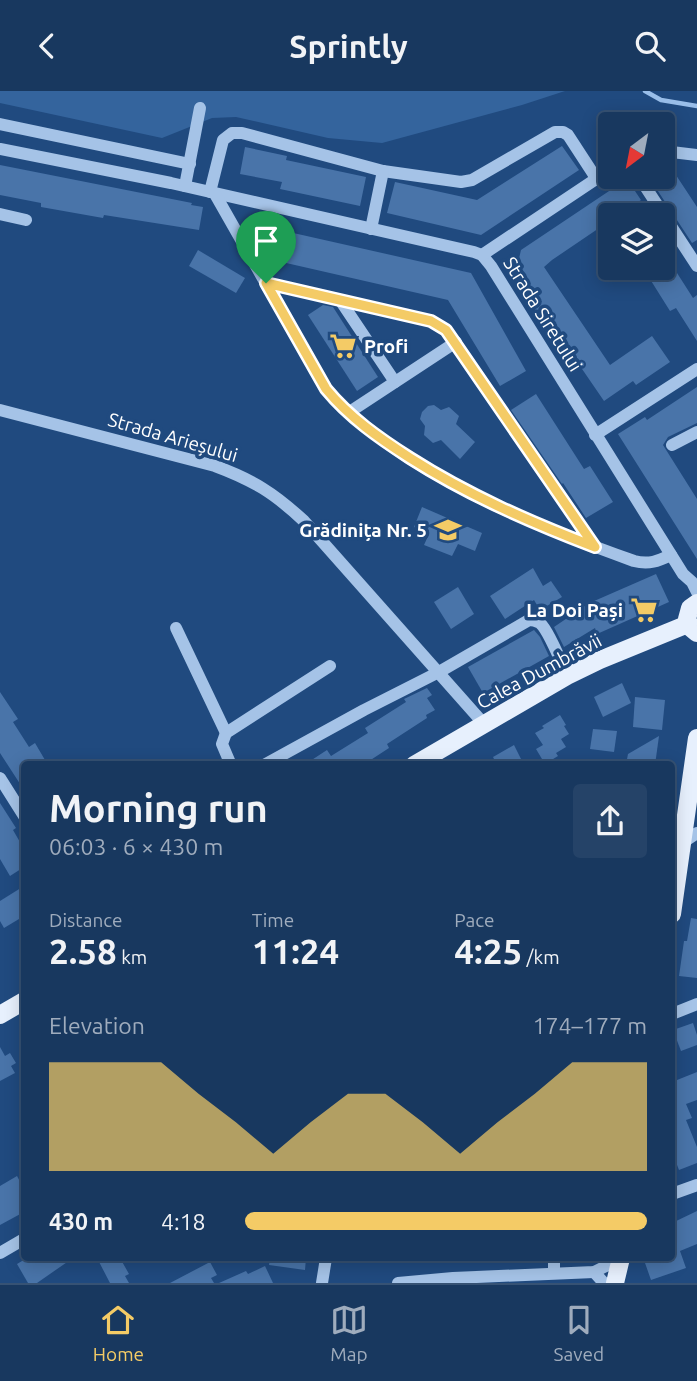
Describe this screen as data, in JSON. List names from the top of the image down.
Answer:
{
  "streets": {
    "main road": ["Calea Dumbrăvii"],
    "street": ["Strada Siretului", "Strada Arieșului"]
  },
  "crossings": [
    ["Strada Arieșului", "Calea Dumbrăvii"]
  ],
  "places": {
    "supermarket": ["Profi", "La Doi Pași"],
    "school or university": ["Grădinița Nr. 5"]
  },
  "north": "bottom left",
  "page": {
    "header": "Sprintly",
    "heading": ["Morning run", "06:03 · 6 × 430 m"],
    "stats": [
      ["Distance", "2.58 km"],
      ["Time", "11:24"],
      ["Pace", "4:25 /km"]
    ],
    "chart": ["Elevation", "174–177 m"],
    "list": [
      {
        "name": "430 m",
        "note": "4:18"
      }
    ],
    "tabs": ["Home", "Map", "Saved"]
  }
}
